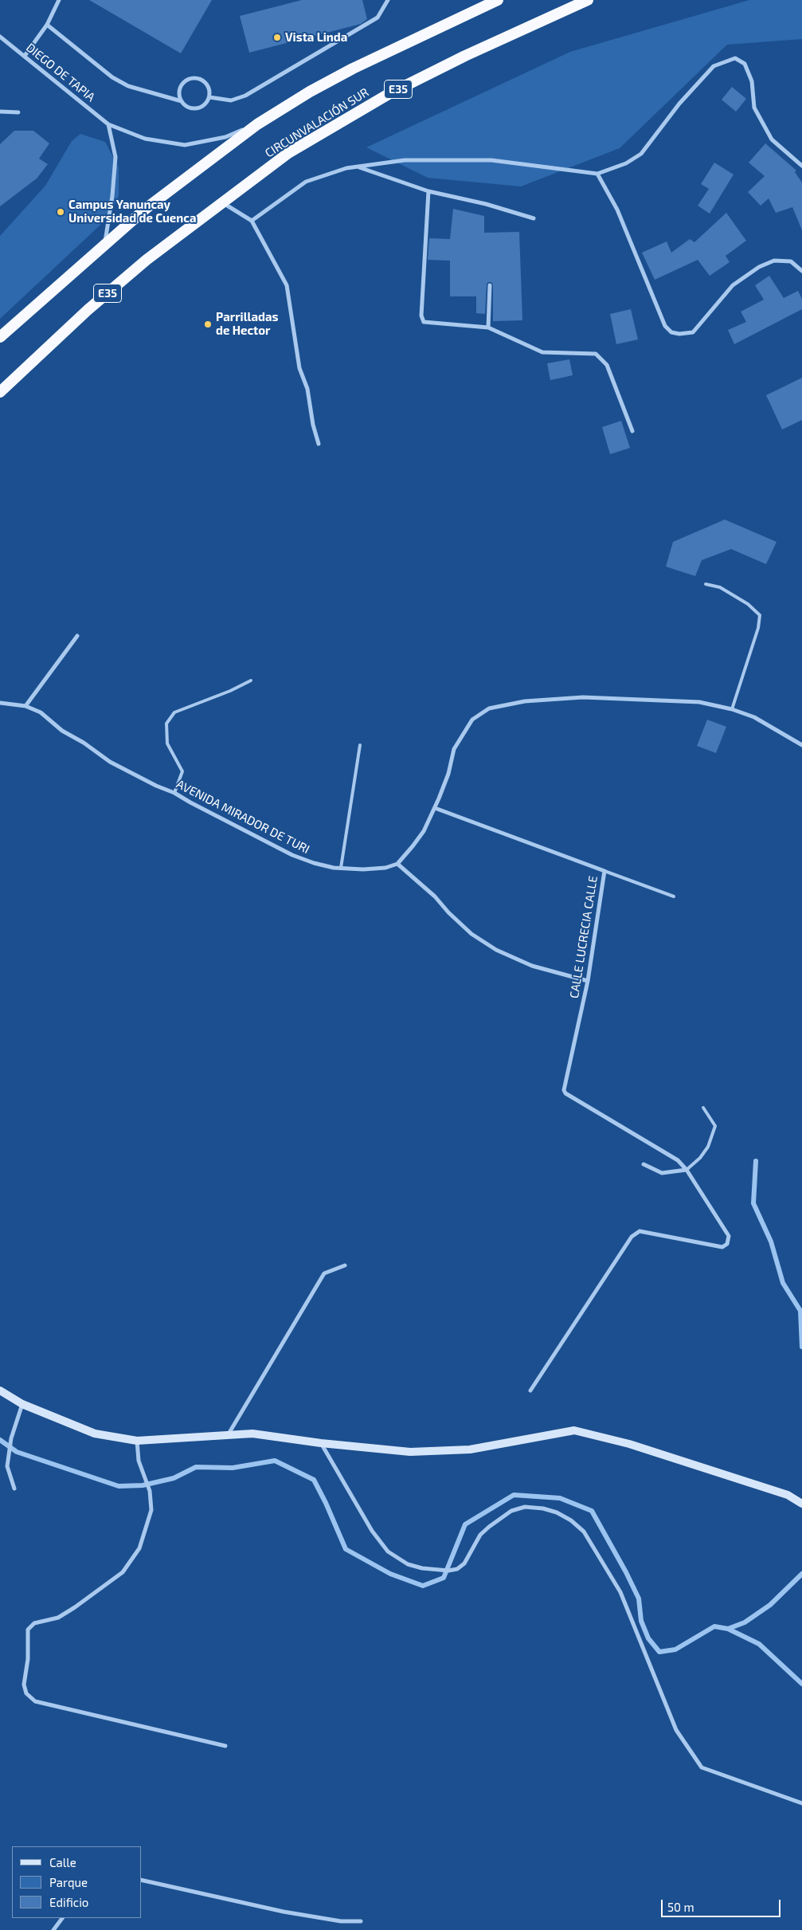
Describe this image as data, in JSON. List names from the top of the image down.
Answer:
{
  "streets": {
    "highway": ["E35", "CIRCUNVALACIÓN SUR"],
    "street": ["DIEGO DE TAPIA", "AVENIDA MIRADOR DE TURI", "CALLE LUCRECIA CALLE"]
  },
  "places": ["Vista Linda", "Campus Yanuncay Universidad de Cuenca", "Parrilladas de Hector"],
  "legend": ["Calle", "Parque", "Edificio"],
  "scale_bar": "50 m"
}
